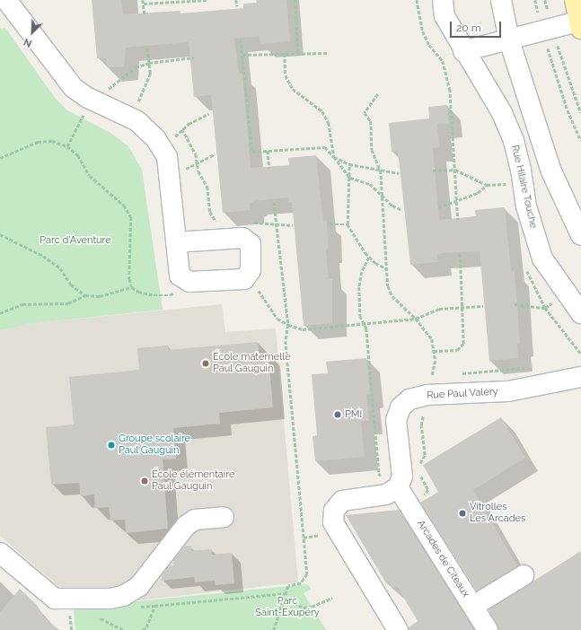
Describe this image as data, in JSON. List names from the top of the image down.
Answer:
{
  "streets": {
    "street": ["Rue Hilaire Touche", "Rue Paul Valéry", "Arcades de Citeaux"]
  },
  "crossings": [
    ["Rue Paul Valéry", "Arcades de Citeaux"]
  ],
  "parks": ["Parc d'Aventure", "Parc Saint-Exupéry"],
  "places": [
    "École maternelle Paul Gauguin",
    "PMI",
    "Groupe scolaire Paul Gauguin",
    "École élémentaire Paul Gauguin",
    "Vitrolles Les Arcades"
  ],
  "scale_bar": "20 m",
  "north": "bottom left"
}
